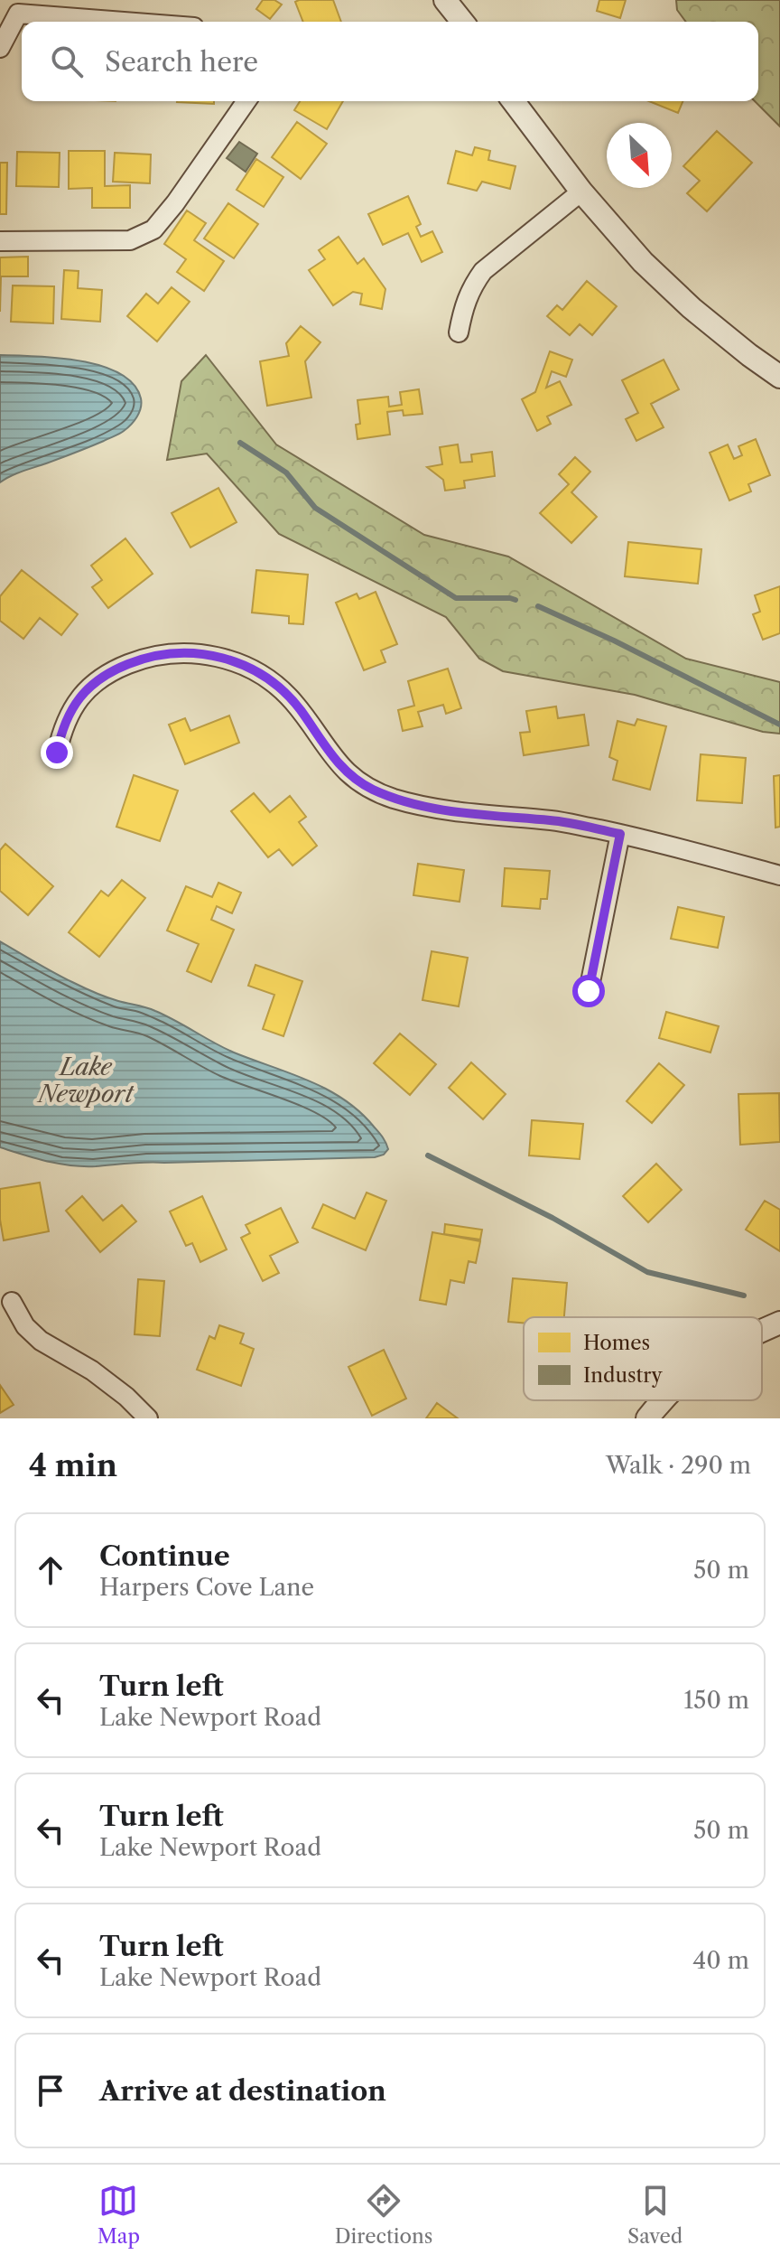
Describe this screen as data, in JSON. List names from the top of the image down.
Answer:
{
  "water": ["Lake Newport"],
  "legend": ["Homes", "Industry"],
  "north": "bottom right",
  "page": {
    "search": "Search here",
    "heading": ["4 min", "Walk · 290 m"],
    "list": [
      ["Continue", "Harpers Cove Lane", "50 m"],
      ["Turn left", "Lake Newport Road", "150 m"],
      ["Turn left", "Lake Newport Road", "50 m"],
      ["Turn left", "Lake Newport Road", "40 m"],
      "Arrive at destination"
    ],
    "nav": ["Map", "Directions", "Saved"]
  }
}
